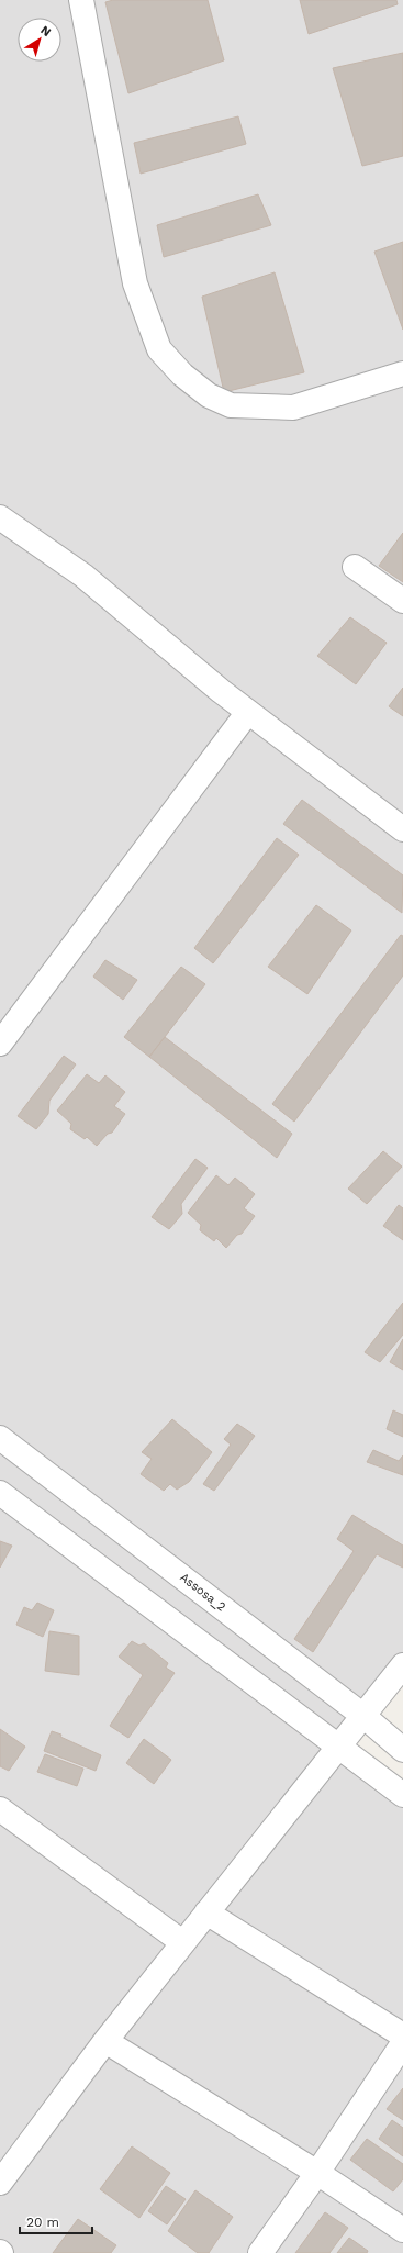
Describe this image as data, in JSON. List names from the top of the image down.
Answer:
{
  "streets": {
    "street": ["Assosa_2"]
  },
  "scale_bar": "20 m",
  "north": "top right"
}
